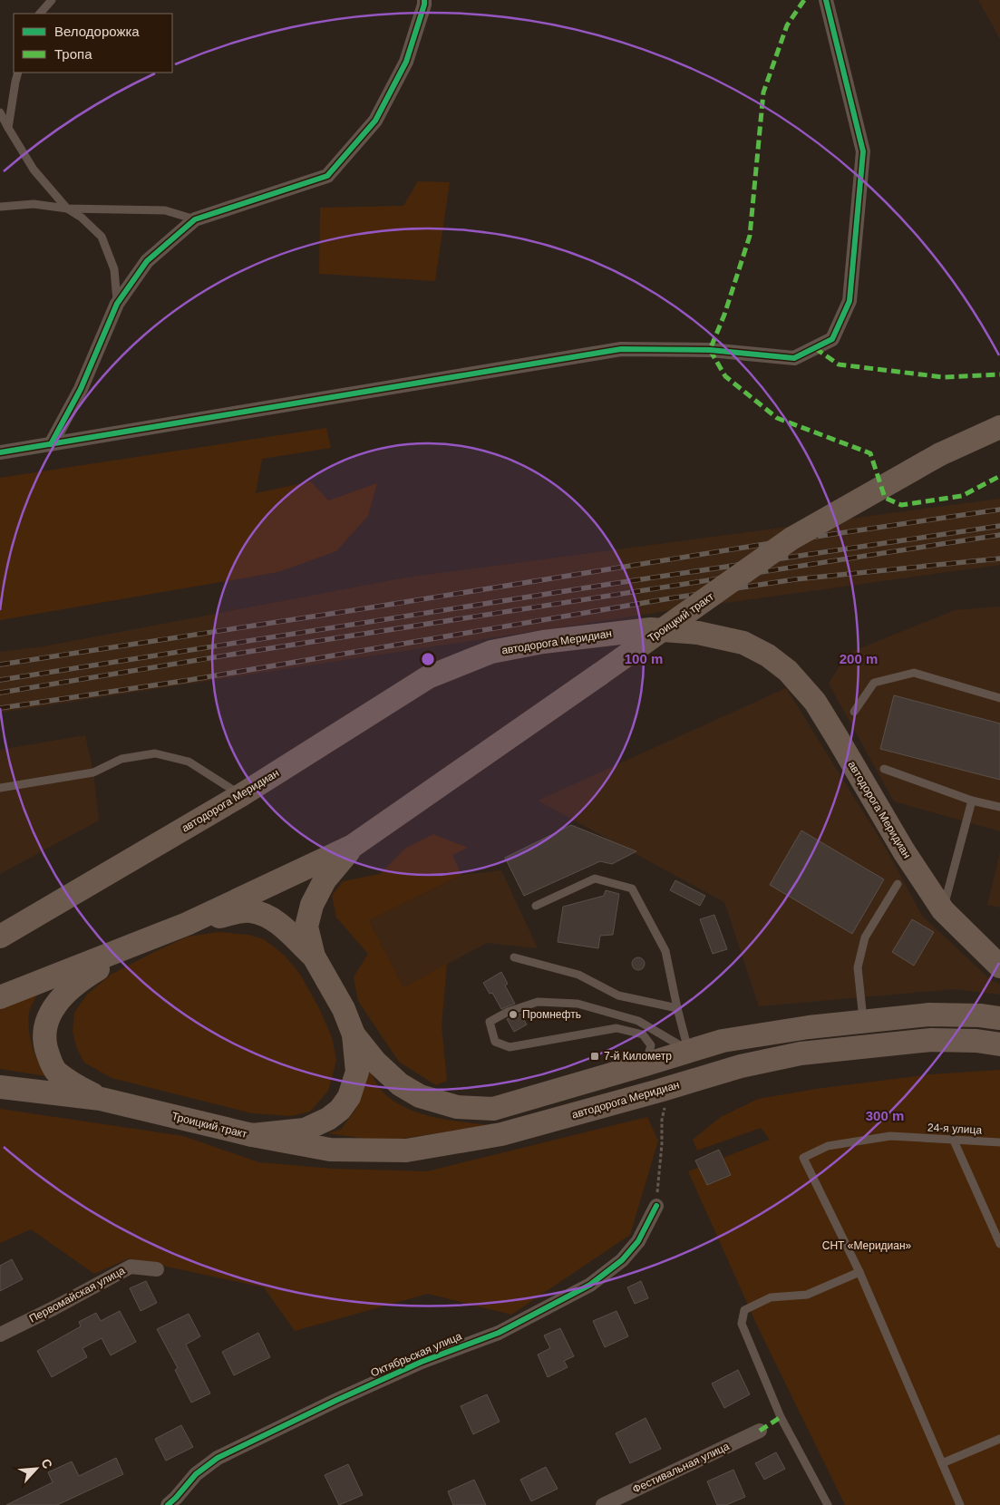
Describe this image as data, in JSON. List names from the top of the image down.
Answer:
{
  "streets": {
    "main road": ["Троицкий тракт", "автодорога Меридиан"],
    "street": ["Первомайская улица", "Октябрьская улица", "Фестивальная улица"],
    "lane": ["24-я улица"]
  },
  "crossings": [
    ["Троицкий тракт", "автодорога Меридиан"]
  ],
  "parks": ["СНТ «Меридиан»"],
  "places": {
    "other": ["Промнефть"],
    "transit": ["7-й Километр"]
  },
  "legend": ["Велодорожка", "Тропа"],
  "north": "top right",
  "rings": ["100 m", "200 m", "300 m"]
}
